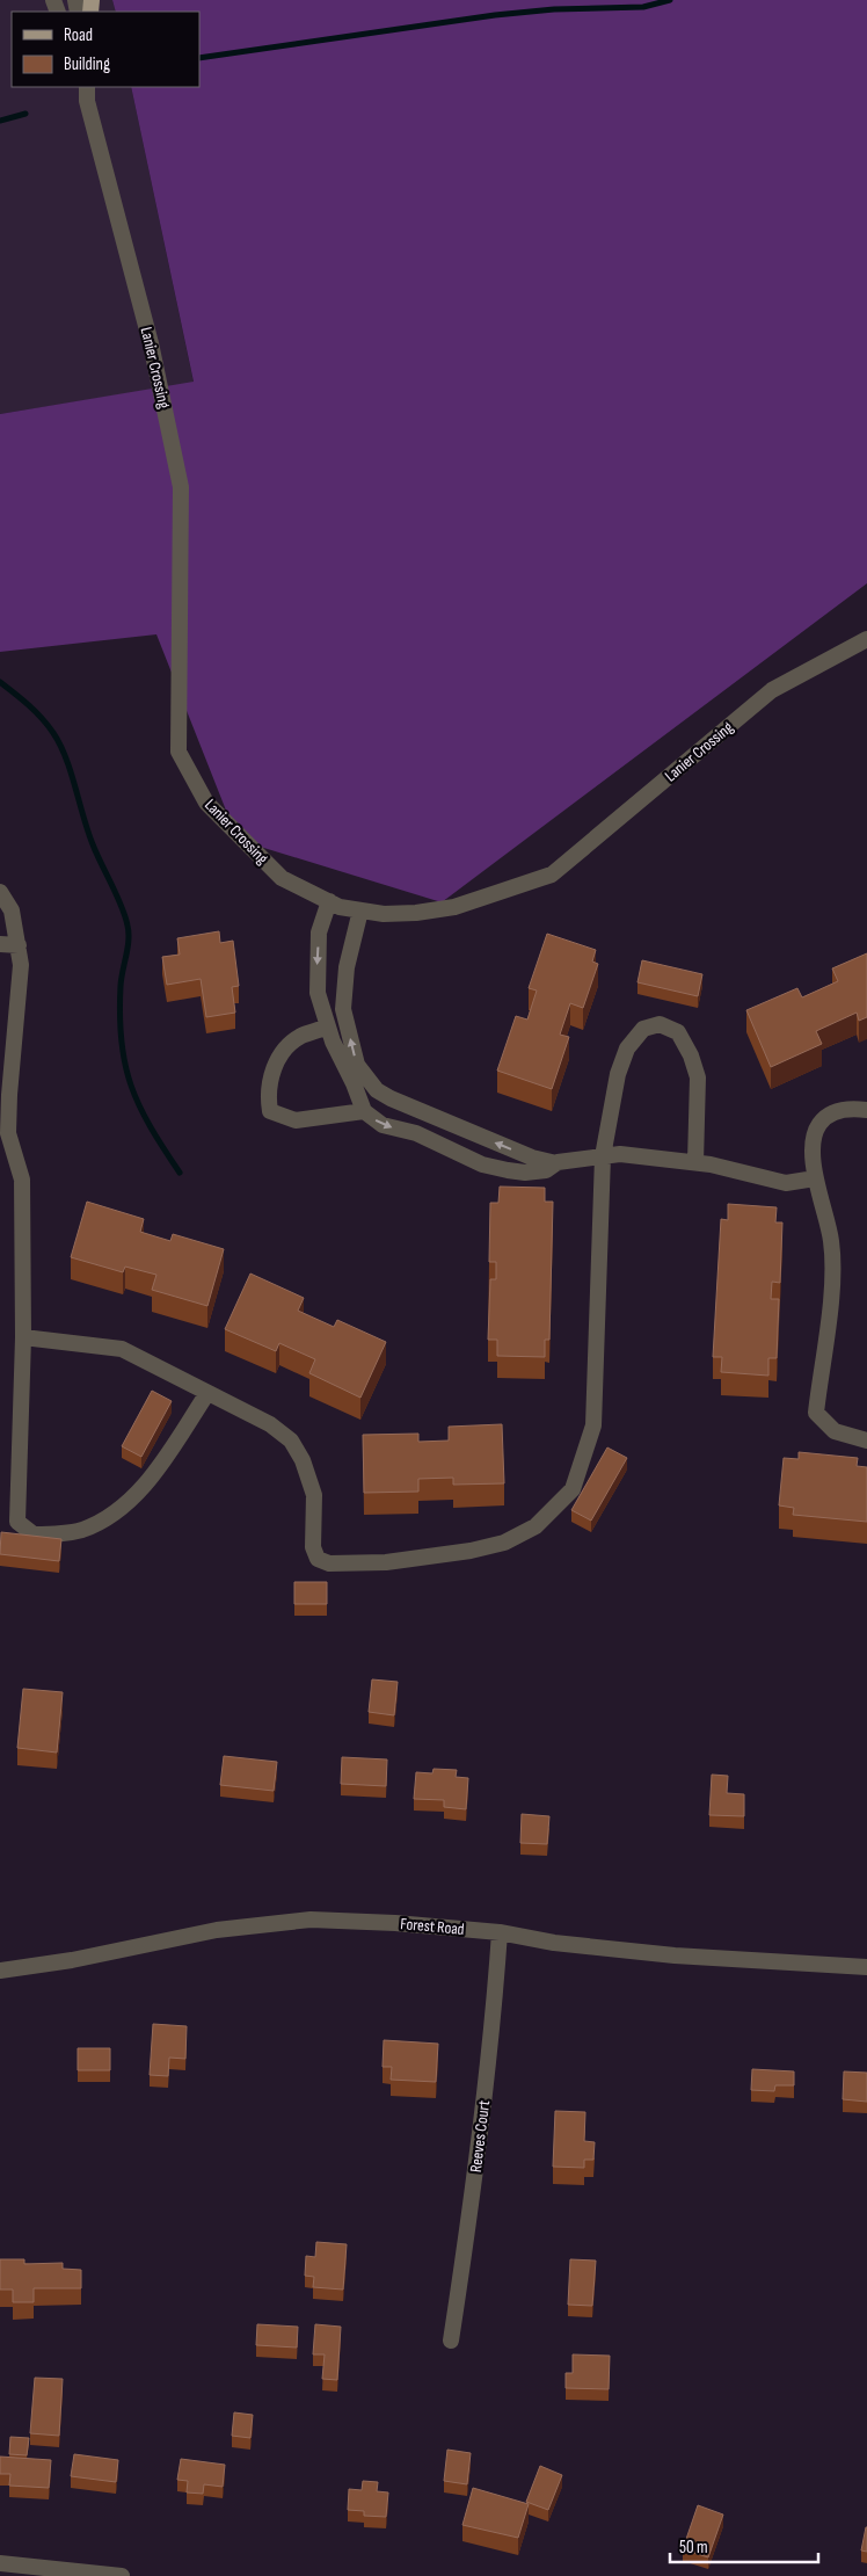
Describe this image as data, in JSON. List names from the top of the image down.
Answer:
{
  "streets": {
    "street": ["Lanier Crossing", "Forest Road", "Reeves Court"]
  },
  "crossings": [
    ["Forest Road", "Reeves Court"]
  ],
  "legend": ["Road", "Building"],
  "scale_bar": "50 m"
}
